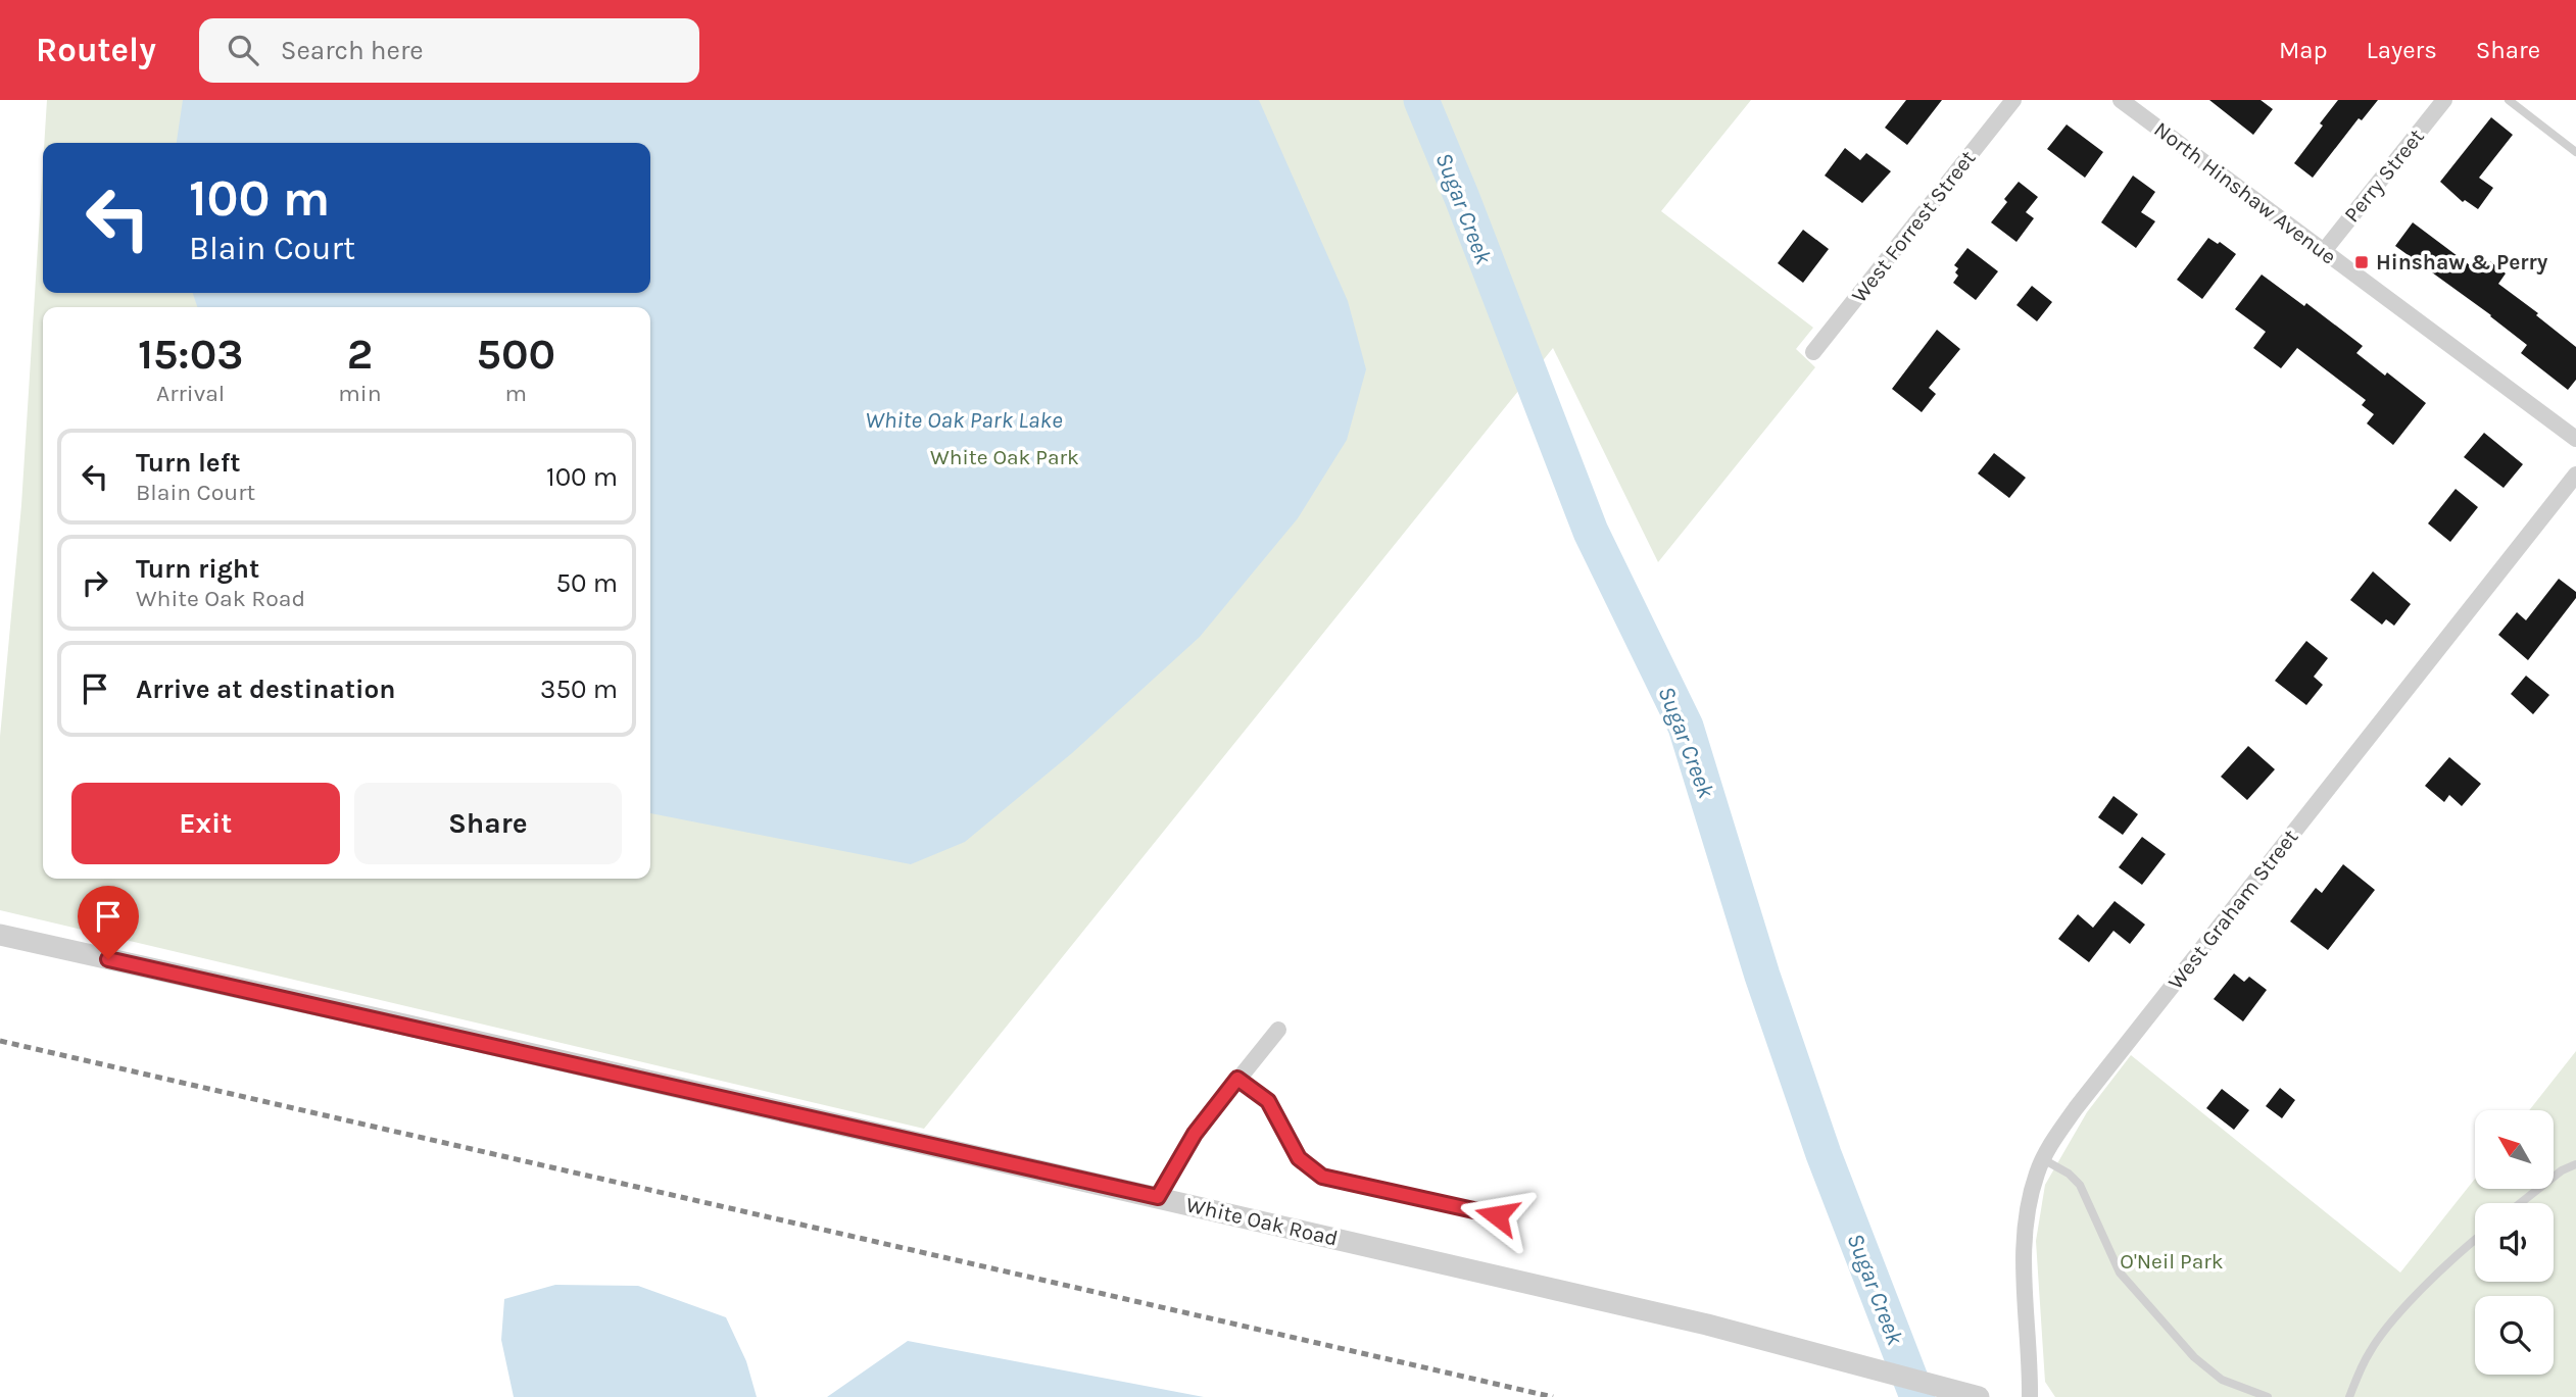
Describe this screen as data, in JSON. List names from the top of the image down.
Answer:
{
  "streets": {
    "street": [
      "Perry Street",
      "North Hinshaw Avenue",
      "West Forrest Street",
      "West Graham Street",
      "White Oak Road"
    ]
  },
  "crossings": [
    ["Perry Street", "North Hinshaw Avenue"]
  ],
  "water": ["Sugar Creek", "White Oak Park Lake"],
  "parks": ["White Oak Park", "O'Neil Park"],
  "places": {
    "transit": ["Hinshaw & Perry"]
  },
  "north": "top left",
  "page": {
    "header": "Routely",
    "search": "Search here",
    "nav": ["Map", "Layers", "Share"],
    "turn": ["100 m", "Blain Court"],
    "eta": [
      "15:03",
      "Arrival",
      "2",
      "min",
      "500",
      "m"
    ],
    "list": [
      {
        "name": "Turn left",
        "note": "Blain Court",
        "value": "100 m"
      },
      {
        "name": "Turn right",
        "note": "White Oak Road",
        "value": "50 m"
      },
      {
        "name": "Arrive at destination",
        "value": "350 m"
      }
    ],
    "buttons": ["Exit", "Share"]
  }
}
